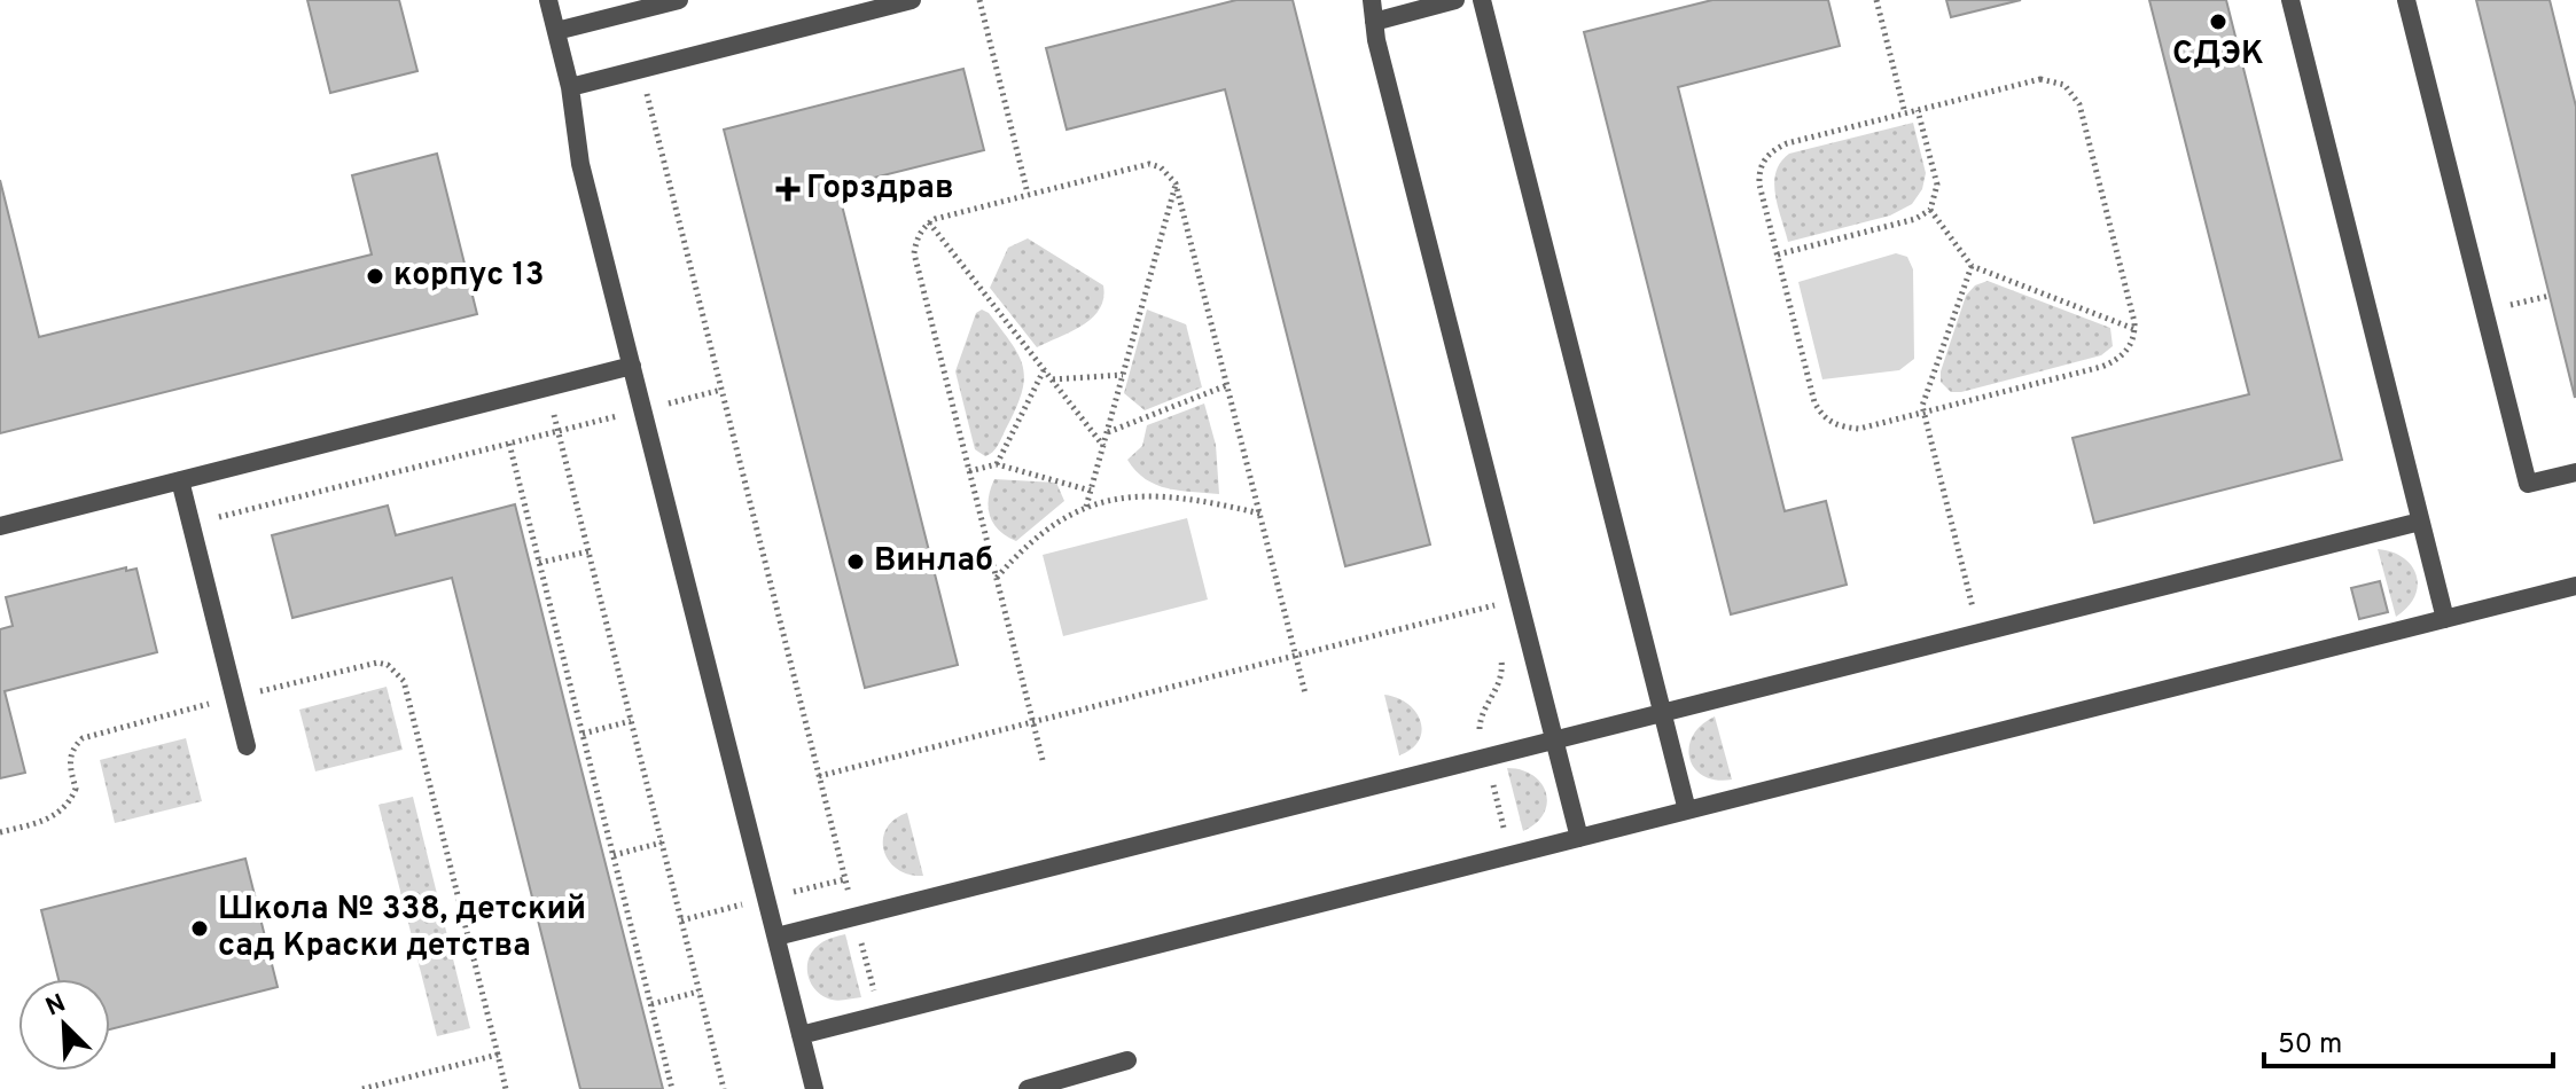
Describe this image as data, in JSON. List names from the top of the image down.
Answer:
{
  "places": {
    "other": [
      "СДЭК",
      "корпус 13",
      "Винлаб",
      "Школа № 338, детский сад Краски детства"
    ],
    "health": ["Горздрав"]
  },
  "scale_bar": "50 m",
  "north": "top left"
}
